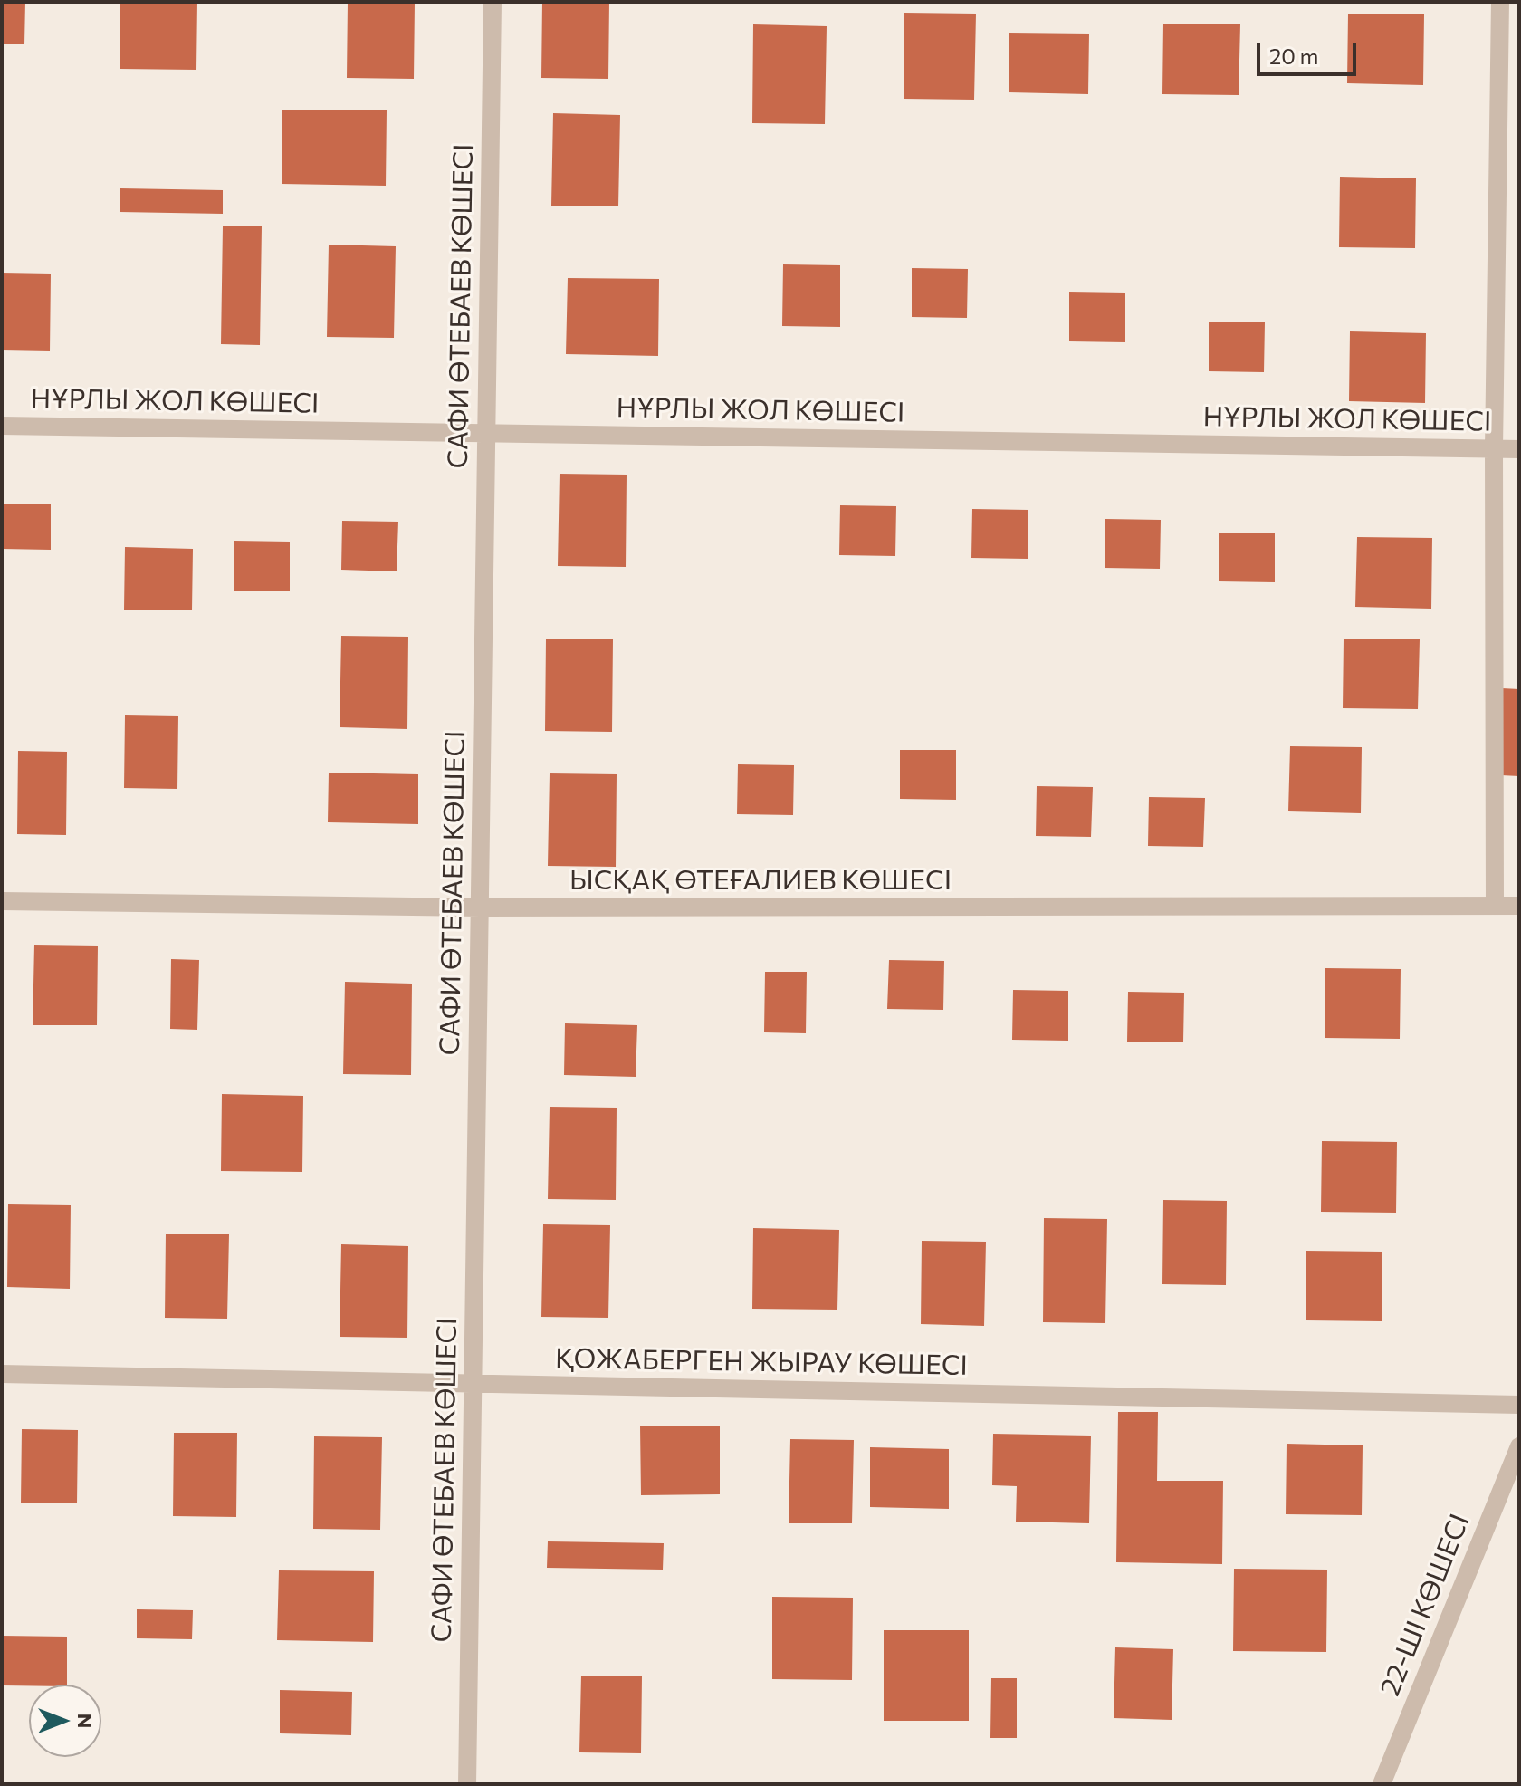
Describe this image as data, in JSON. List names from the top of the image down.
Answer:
{
  "streets": {
    "street": [
      "САФИ ӨТЕБАЕВ КӨШЕСІ",
      "НҰРЛЫ ЖОЛ КӨШЕСІ",
      "ЫСҚАҚ ӨТЕҒАЛИЕВ КӨШЕСІ",
      "ҚОЖАБЕРГЕН ЖЫРАУ КӨШЕСІ",
      "22-ШІ КӨШЕСІ"
    ]
  },
  "crossings": [
    ["САФИ ӨТЕБАЕВ КӨШЕСІ", "НҰРЛЫ ЖОЛ КӨШЕСІ"],
    ["САФИ ӨТЕБАЕВ КӨШЕСІ", "ЫСҚАҚ ӨТЕҒАЛИЕВ КӨШЕСІ"],
    ["САФИ ӨТЕБАЕВ КӨШЕСІ", "ҚОЖАБЕРГЕН ЖЫРАУ КӨШЕСІ"]
  ],
  "scale_bar": "20 m",
  "north": "right"
}
